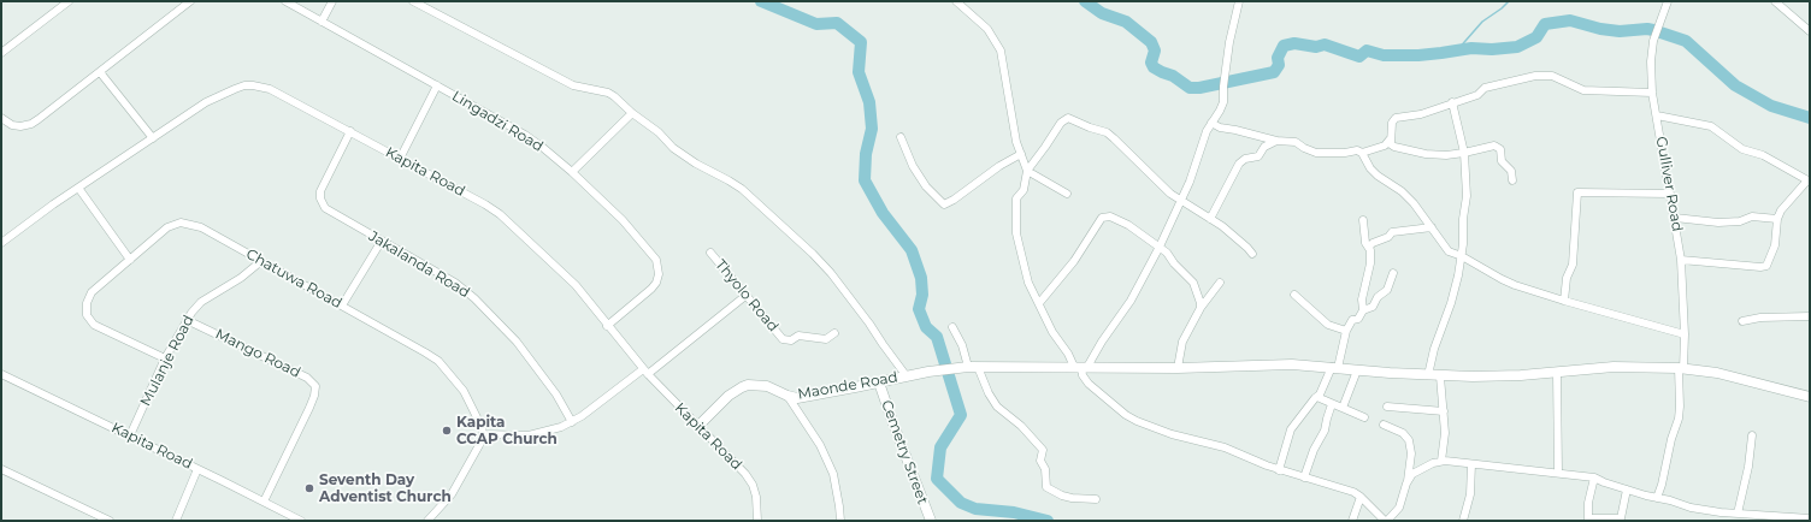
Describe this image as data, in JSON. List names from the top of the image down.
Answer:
{
  "streets": {
    "street": [
      "Lingadzi Road",
      "Kapita Road",
      "Gulliver Road",
      "Jakalanda Road",
      "Chatuwa Road",
      "Thyolo Road",
      "Mango Road",
      "Mulanje Road",
      "Maonde Road",
      "Cemetry Street"
    ]
  },
  "crossings": [
    ["Lingadzi Road", "Kapita Road"],
    ["Kapita Road", "Jakalanda Road"],
    ["Kapita Road", "Mango Road"],
    ["Kapita Road", "Mulanje Road"],
    ["Kapita Road", "Maonde Road"],
    ["Gulliver Road", "Maonde Road"],
    ["Chatuwa Road", "Mulanje Road"],
    ["Mango Road", "Mulanje Road"],
    ["Maonde Road", "Cemetry Street"]
  ],
  "places": ["Kapita CCAP Church", "Seventh Day Adventist Church"]
}
